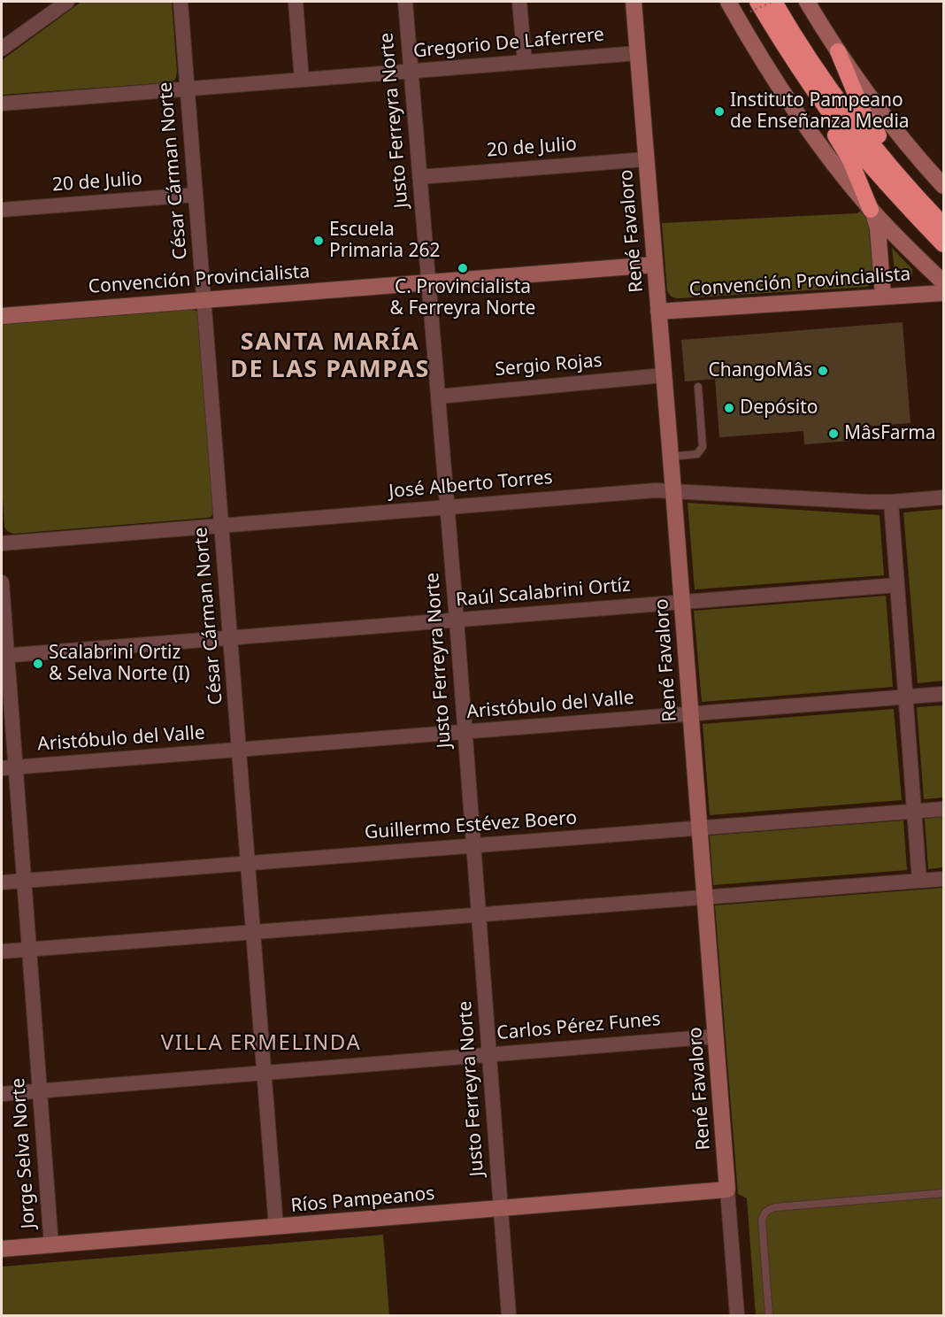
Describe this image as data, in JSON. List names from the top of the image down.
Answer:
{
  "streets": {
    "street": [
      "Gregorio De Laferrere",
      "Justo Ferreyra Norte",
      "20 de Julio",
      "César Cárman Norte",
      "René Favaloro",
      "Convención Provincialista",
      "Sergio Rojas",
      "José Alberto Torres",
      "Raúl Scalabrini Ortíz",
      "Aristóbulo del Valle",
      "Guillermo Estévez Boero",
      "Carlos Pérez Funes",
      "Jorge Selva Norte",
      "Ríos Pampeanos"
    ]
  },
  "crossings": [
    ["Gregorio De Laferrere", "Justo Ferreyra Norte"],
    ["Gregorio De Laferrere", "César Cárman Norte"],
    ["Gregorio De Laferrere", "René Favaloro"],
    ["Justo Ferreyra Norte", "20 de Julio"],
    ["Justo Ferreyra Norte", "Convención Provincialista"],
    ["Justo Ferreyra Norte", "Sergio Rojas"],
    ["Justo Ferreyra Norte", "José Alberto Torres"],
    ["Justo Ferreyra Norte", "Raúl Scalabrini Ortíz"],
    ["Justo Ferreyra Norte", "Aristóbulo del Valle"],
    ["Justo Ferreyra Norte", "Guillermo Estévez Boero"],
    ["Justo Ferreyra Norte", "Carlos Pérez Funes"],
    ["Justo Ferreyra Norte", "Ríos Pampeanos"],
    ["20 de Julio", "César Cárman Norte"],
    ["20 de Julio", "René Favaloro"],
    ["César Cárman Norte", "Convención Provincialista"],
    ["César Cárman Norte", "José Alberto Torres"],
    ["César Cárman Norte", "Raúl Scalabrini Ortíz"],
    ["César Cárman Norte", "Aristóbulo del Valle"],
    ["César Cárman Norte", "Guillermo Estévez Boero"],
    ["César Cárman Norte", "Carlos Pérez Funes"],
    ["César Cárman Norte", "Ríos Pampeanos"],
    ["René Favaloro", "Convención Provincialista"],
    ["René Favaloro", "Sergio Rojas"],
    ["René Favaloro", "José Alberto Torres"],
    ["René Favaloro", "Raúl Scalabrini Ortíz"],
    ["René Favaloro", "Aristóbulo del Valle"],
    ["René Favaloro", "Guillermo Estévez Boero"],
    ["René Favaloro", "Carlos Pérez Funes"],
    ["René Favaloro", "Ríos Pampeanos"],
    ["Raúl Scalabrini Ortíz", "Jorge Selva Norte"],
    ["Aristóbulo del Valle", "Jorge Selva Norte"],
    ["Guillermo Estévez Boero", "Jorge Selva Norte"],
    ["Carlos Pérez Funes", "Jorge Selva Norte"],
    ["Jorge Selva Norte", "Ríos Pampeanos"]
  ],
  "districts": ["SANTA MARÍA DE LAS PAMPAS", "VILLA ERMELINDA"],
  "places": [
    "Instituto Pampeano de Enseñanza Media",
    "Escuela Primaria 262",
    "C. Provincialista & Ferreyra Norte",
    "ChangoMâs",
    "Depósito",
    "MâsFarma",
    "Scalabrini Ortiz & Selva Norte (I)"
  ]
}
